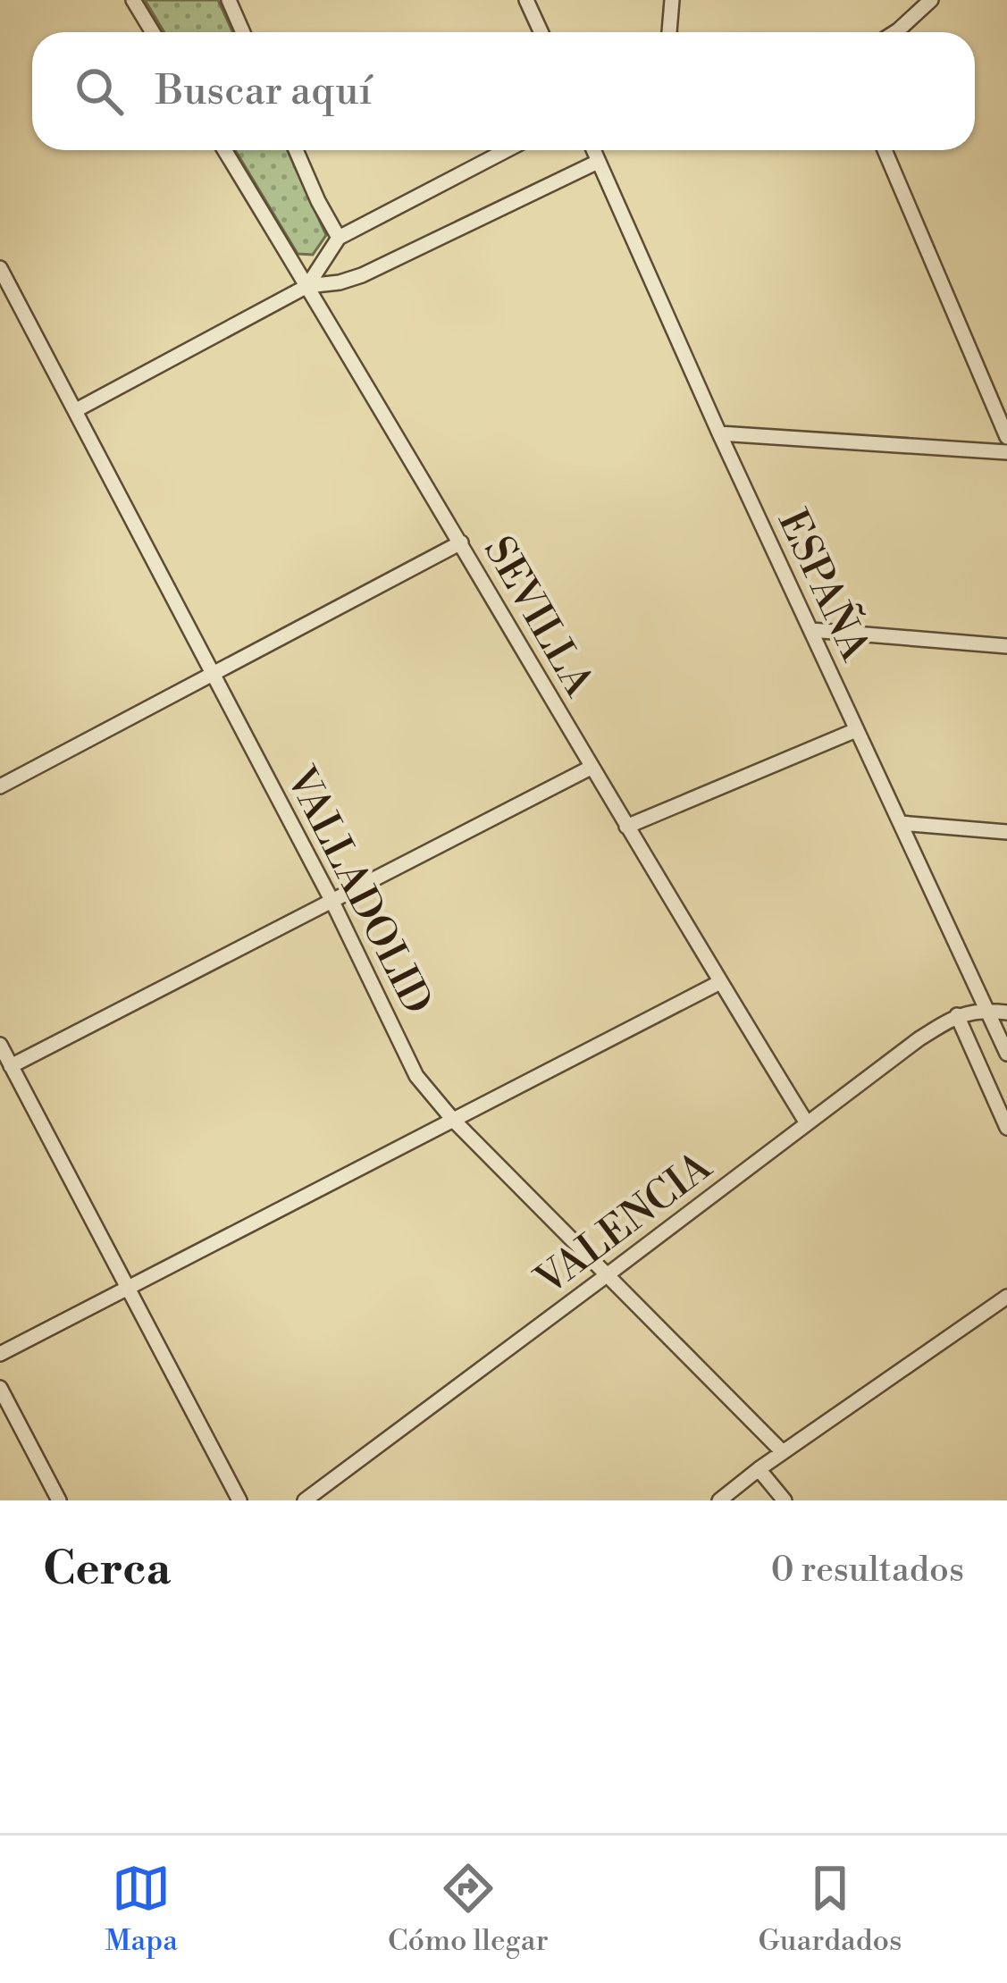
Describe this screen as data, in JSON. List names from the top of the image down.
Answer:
{
  "streets": {
    "street": [
      "ESPAÑA",
      "SEVILLA",
      "VALLADOLID",
      "VALENCIA"
    ]
  },
  "crossings": [
    ["ESPAÑA", "VALENCIA"],
    ["SEVILLA", "VALENCIA"],
    ["VALLADOLID", "VALENCIA"]
  ],
  "page": {
    "search": "Buscar aquí",
    "heading": ["Cerca", "0 resultados"],
    "nav": ["Mapa", "Cómo llegar", "Guardados"]
  }
}
